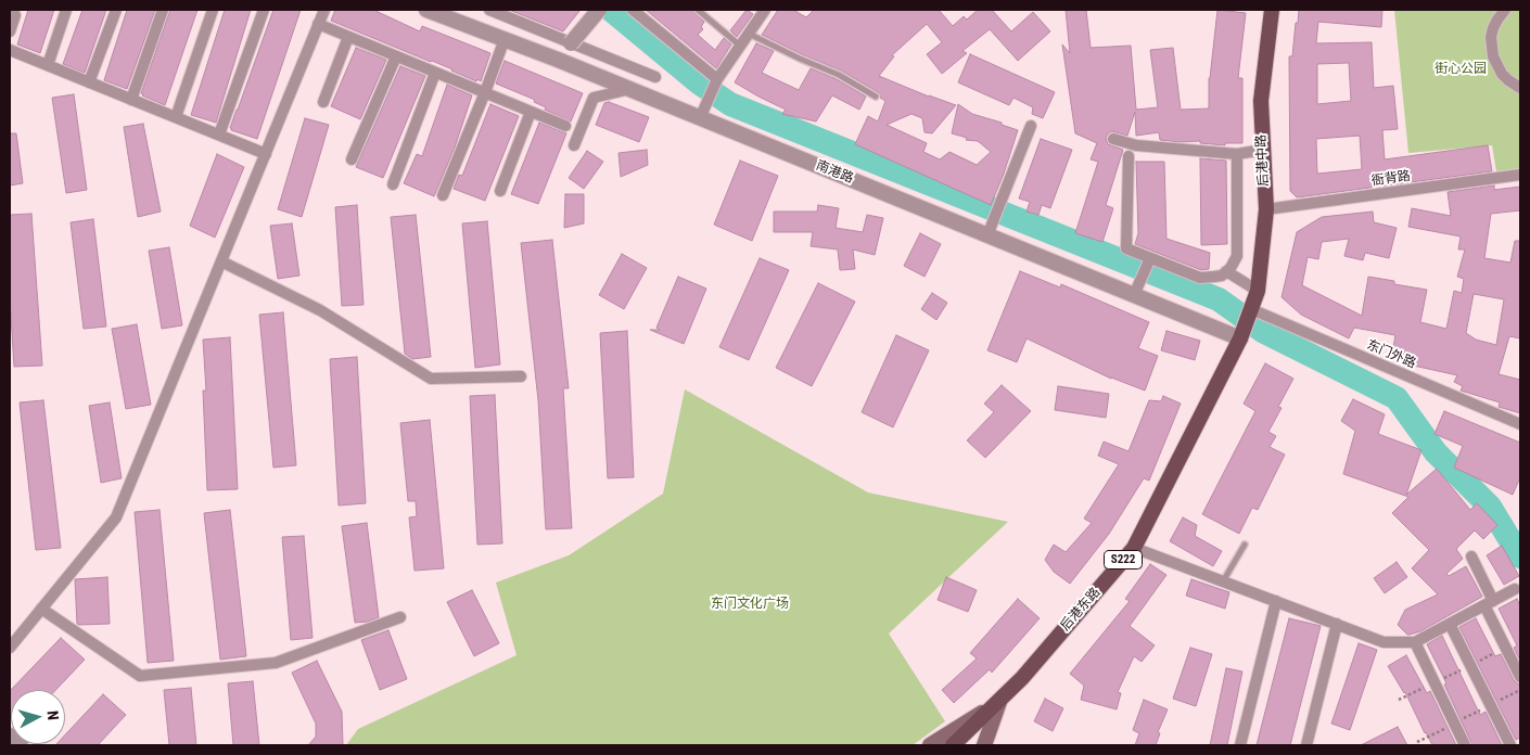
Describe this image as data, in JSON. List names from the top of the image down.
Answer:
{
  "streets": {
    "main road": ["后港中路", "S222", "后港东路"],
    "street": ["南港路", "衙背路", "东门外路"]
  },
  "crossings": [
    ["后港中路", "衙背路"],
    ["后港中路", "东门外路"],
    ["后港中路", "S222"],
    ["南港路", "S222"],
    ["南港路", "后港东路"],
    ["东门外路", "S222"],
    ["S222", "后港东路"]
  ],
  "parks": ["街心公园", "东门文化广场"],
  "north": "right"
}
